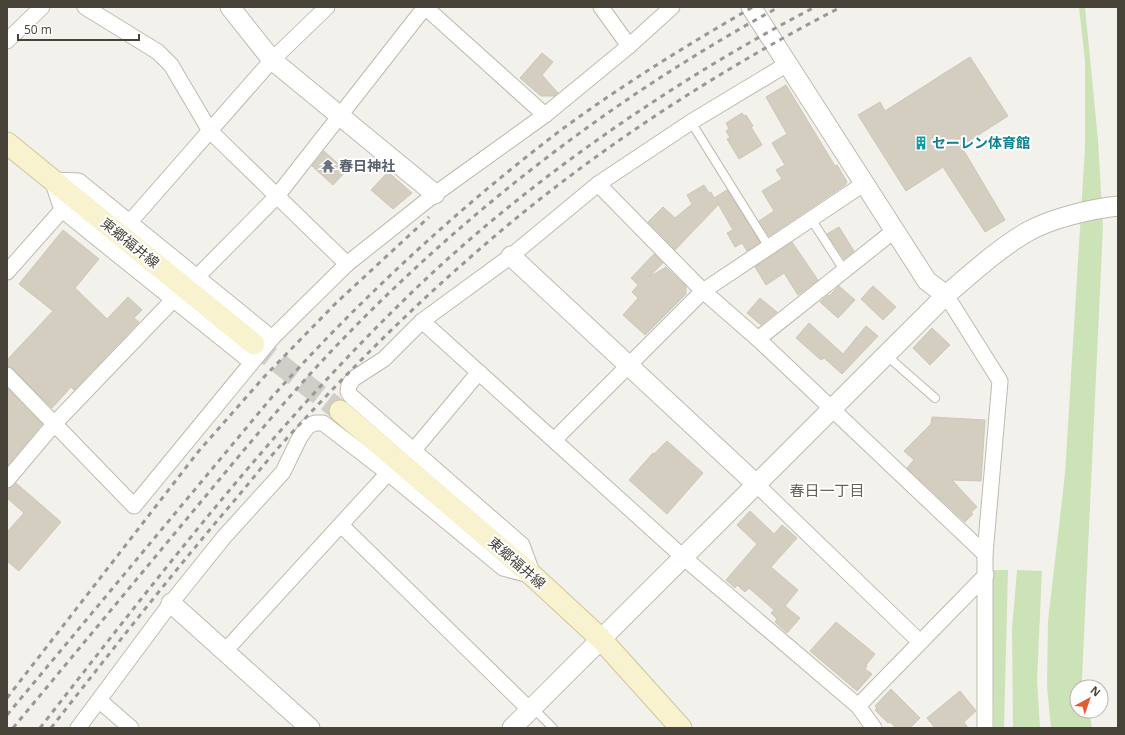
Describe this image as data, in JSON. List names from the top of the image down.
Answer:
{
  "streets": {
    "main road": ["東郷福井線"]
  },
  "districts": ["春日一丁目"],
  "places": {
    "building": ["セーレン体育館"],
    "temple": ["春日神社"]
  },
  "scale_bar": "50 m",
  "north": "top right"
}
